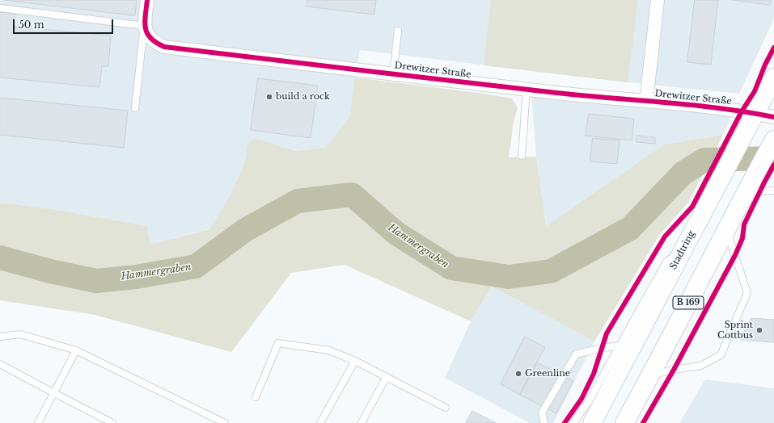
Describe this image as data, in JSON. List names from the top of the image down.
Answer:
{
  "streets": {
    "main road": ["Stadtring", "B 169"],
    "street": ["Drewitzer Straße"]
  },
  "crossings": [
    ["Drewitzer Straße", "Stadtring"]
  ],
  "water": ["Hammergraben"],
  "places": ["build a rock", "Sprint Cottbus", "Greenline"],
  "scale_bar": "50 m"
}
